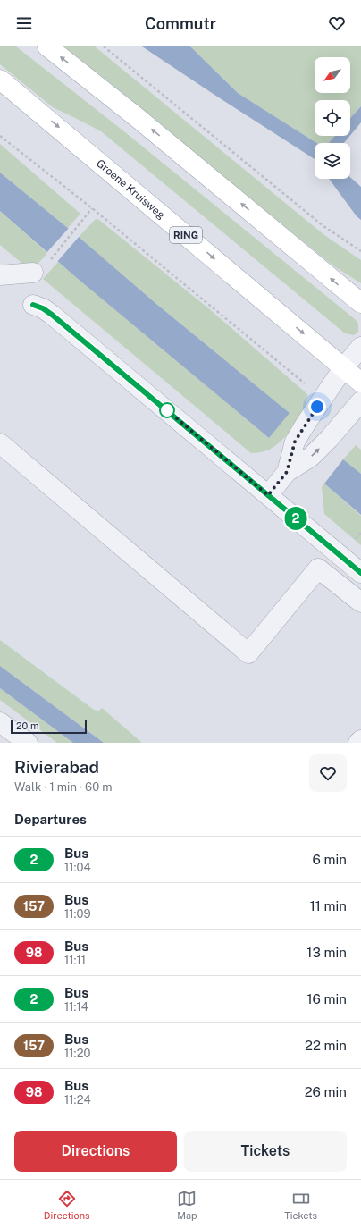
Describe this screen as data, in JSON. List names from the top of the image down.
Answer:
{
  "streets": {
    "main road": ["Groene Kruisweg", "RING"]
  },
  "lines": ["bus line 2"],
  "scale_bar": "20 m",
  "north": "bottom left",
  "page": {
    "header": "Commutr",
    "on_map": "2",
    "scale": "20 m",
    "heading": [
      ["Rivierabad", "Walk · 1 min · 60 m"],
      "Departures"
    ],
    "list": [
      {
        "mark": "2",
        "name": "Bus",
        "note": "11:04",
        "value": "6 min"
      },
      {
        "mark": "157",
        "name": "Bus",
        "note": "11:09",
        "value": "11 min"
      },
      {
        "mark": "98",
        "name": "Bus",
        "note": "11:11",
        "value": "13 min"
      },
      {
        "mark": "2",
        "name": "Bus",
        "note": "11:14",
        "value": "16 min"
      },
      {
        "mark": "157",
        "name": "Bus",
        "note": "11:20",
        "value": "22 min"
      },
      {
        "mark": "98",
        "name": "Bus",
        "note": "11:24",
        "value": "26 min"
      }
    ],
    "buttons": ["Directions", "Tickets"],
    "tabs": ["Directions", "Map", "Tickets"]
  }
}
